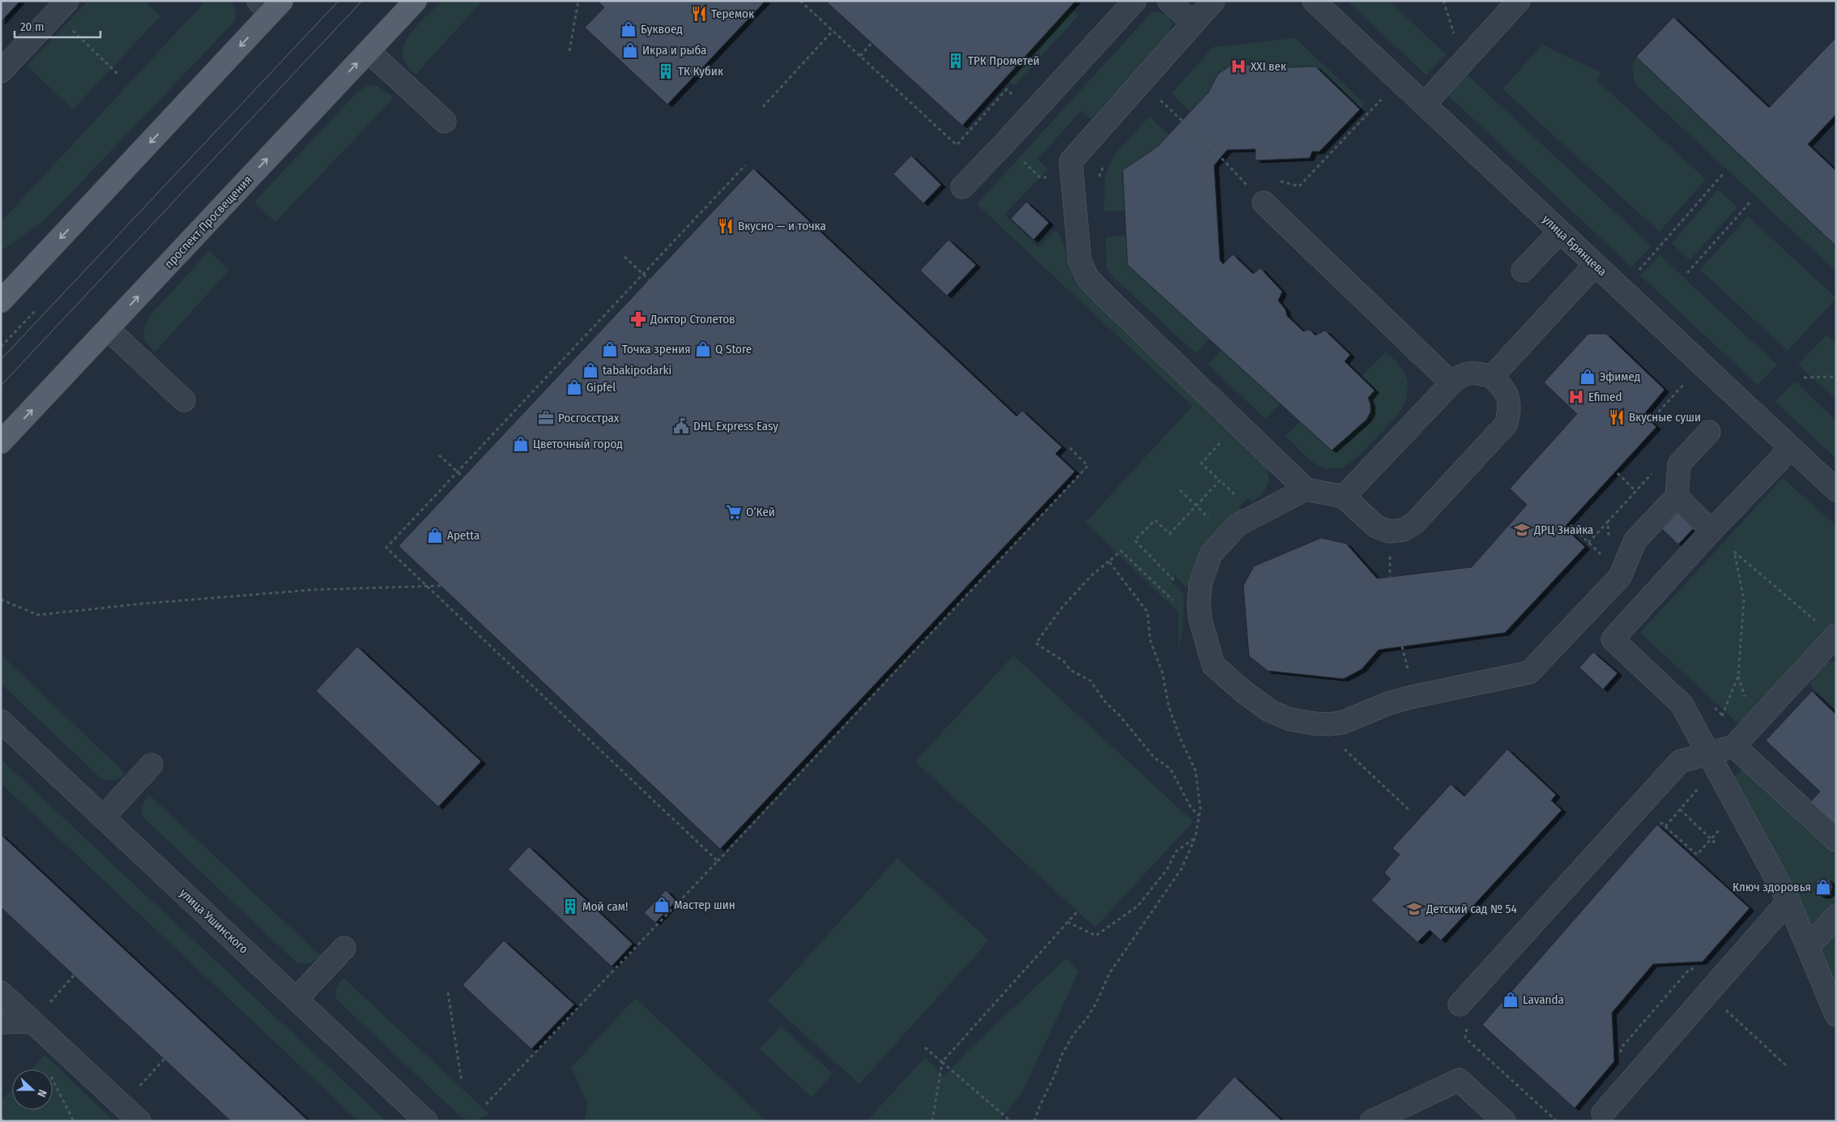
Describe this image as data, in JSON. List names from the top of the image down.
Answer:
{
  "streets": {
    "main road": ["проспект Просвещения"],
    "street": ["улица Брянцева", "улица Ушинского"]
  },
  "places": {
    "restaurant": ["Теремок", "Вкусно — и точка", "Вкусные суши"],
    "shop": [
      "Буквоед",
      "Икра и рыба",
      "Точка зрения",
      "Q Store",
      "tabakipodarki",
      "Эфимед",
      "Gipfel",
      "Цветочный город",
      "Apetta",
      "Ключ здоровья",
      "Мастер шин",
      "Lavanda"
    ],
    "building": ["ТРК Прометей", "ТК Кубик", "Мой сам!"],
    "hospital": ["XXI век", "Efimed"],
    "pharmacy": ["Доктор Столетов"],
    "office": ["Росгосстрах"],
    "public building": ["DHL Express Easy"],
    "supermarket": ["О’Кей"],
    "school or university": ["ДРЦ Знайка", "Детский сад № 54"]
  },
  "scale_bar": "20 m",
  "north": "right"
}
